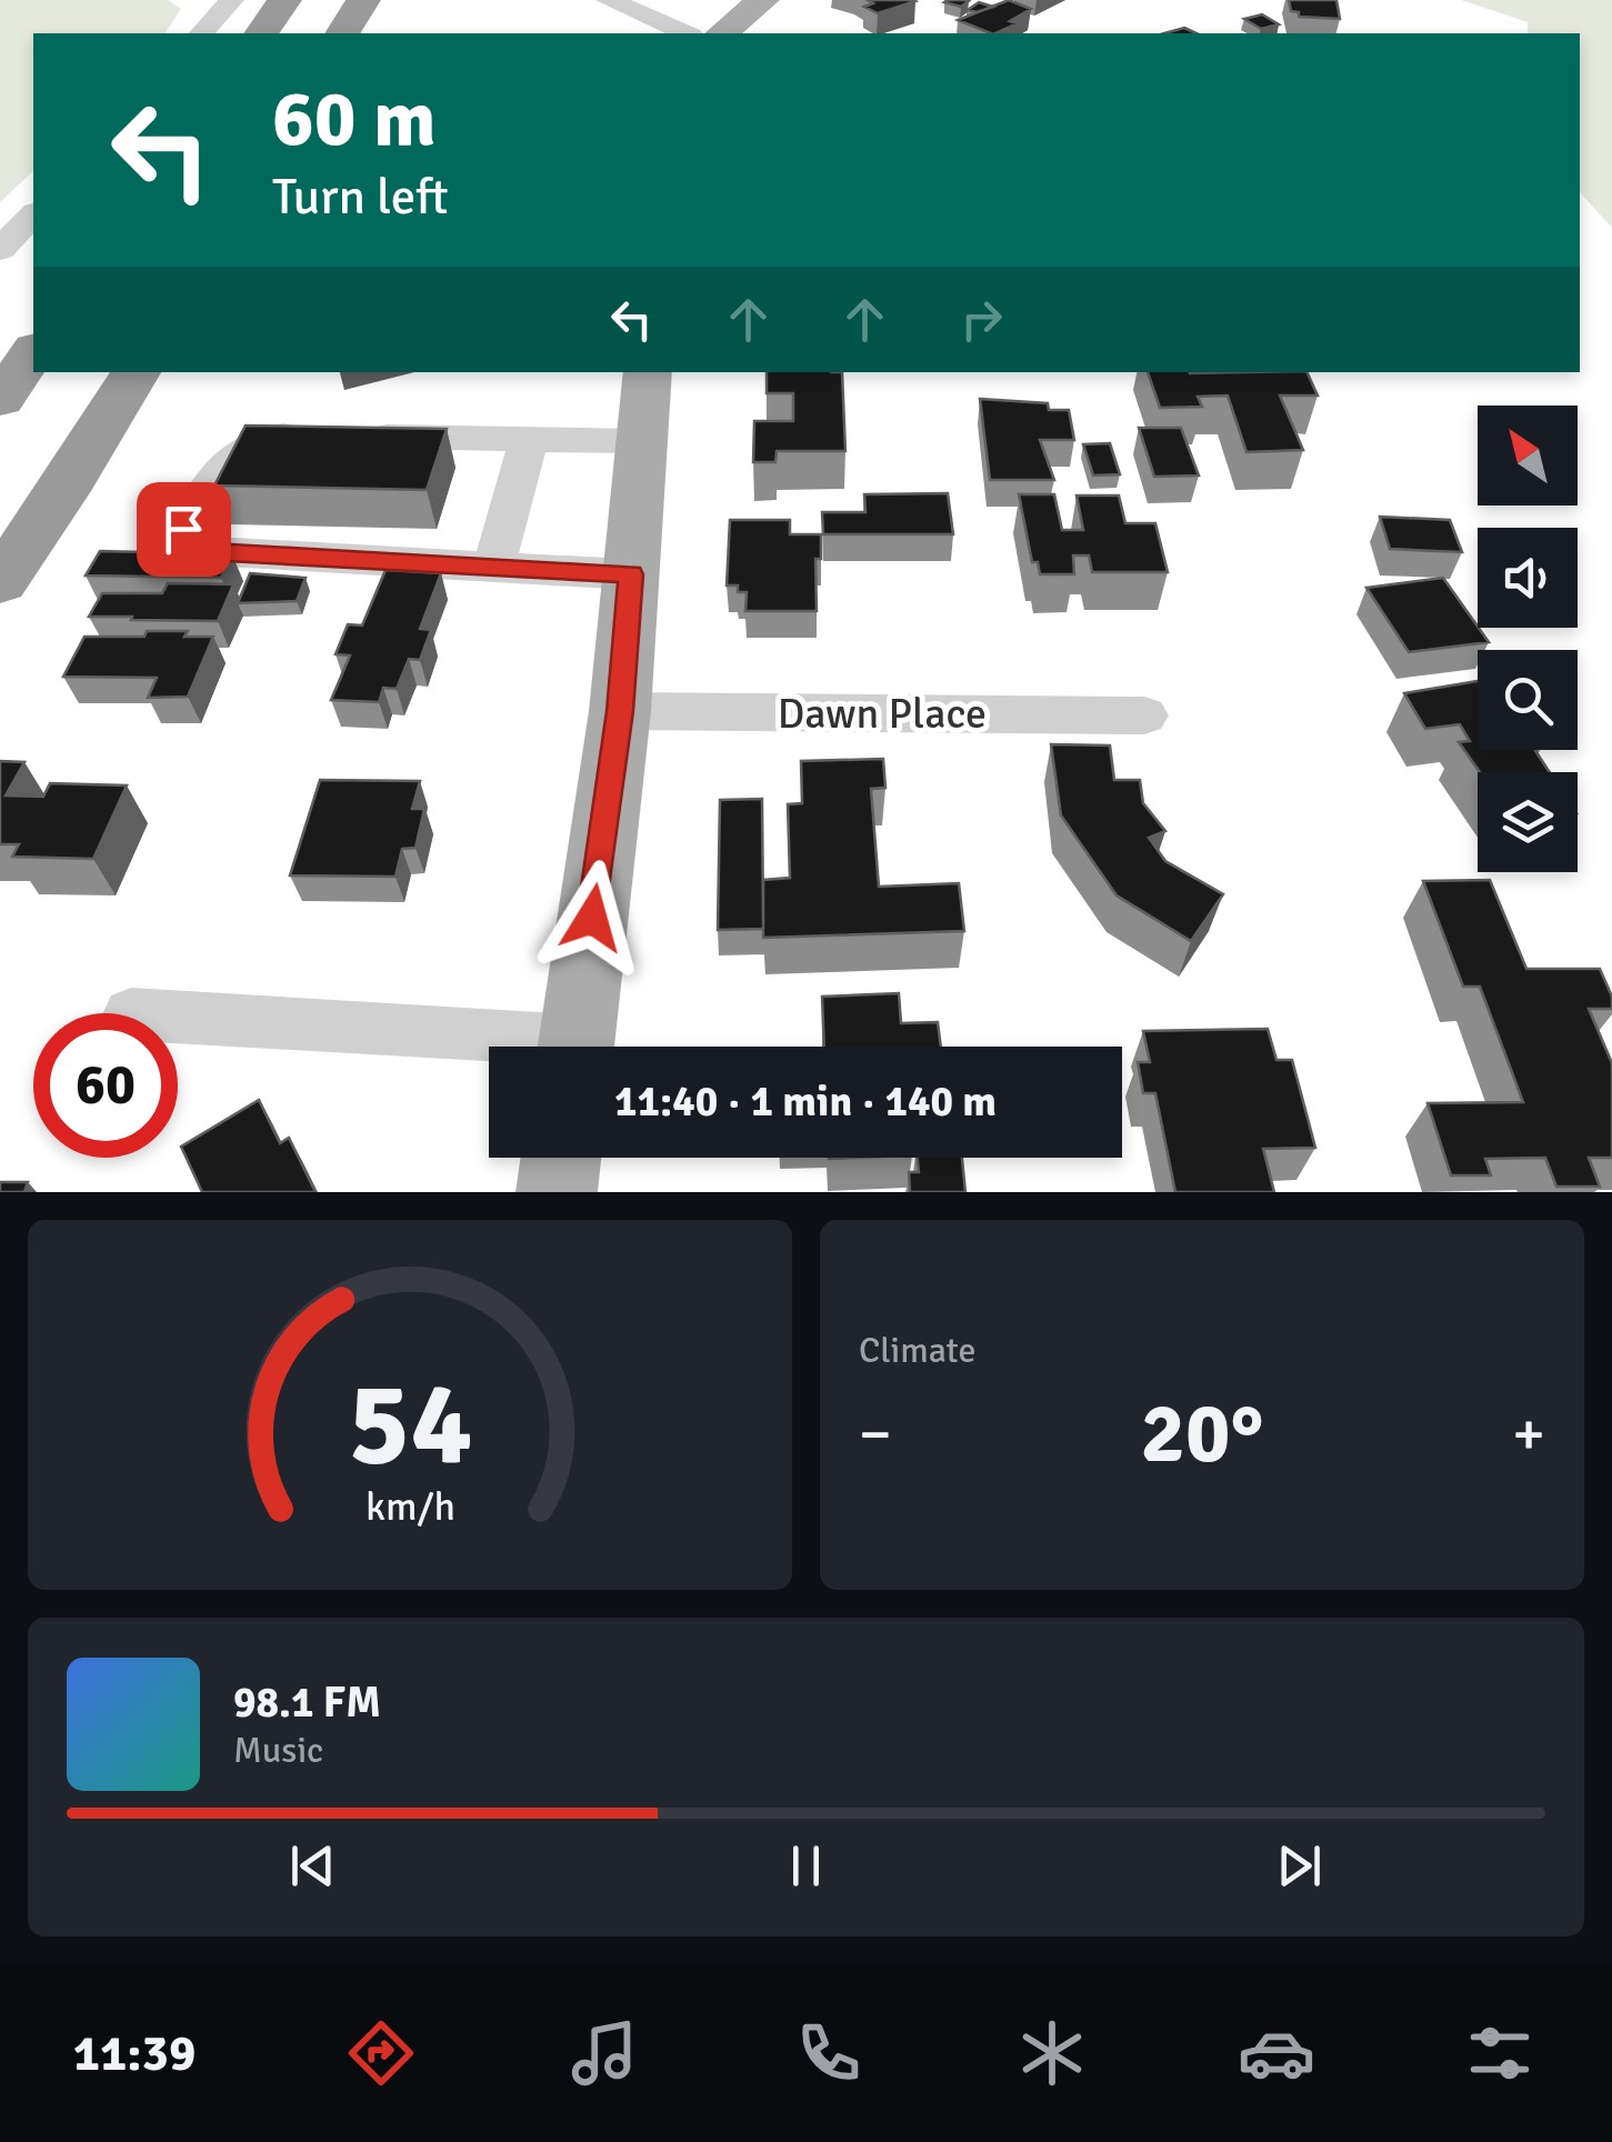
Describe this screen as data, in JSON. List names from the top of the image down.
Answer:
{
  "streets": {
    "street": ["Dawn Place"]
  },
  "north": "top left",
  "page": {
    "turn": ["60 m", "Turn left"],
    "limit": "60",
    "trip": "11:40 · 1 min · 140 m",
    "tile": "Climate",
    "heat": ["−", "20°", "+"],
    "song": ["98.1 FM", "Music"],
    "tabs": "11:39",
    "gauge": ["54", "km/h"]
  }
}
